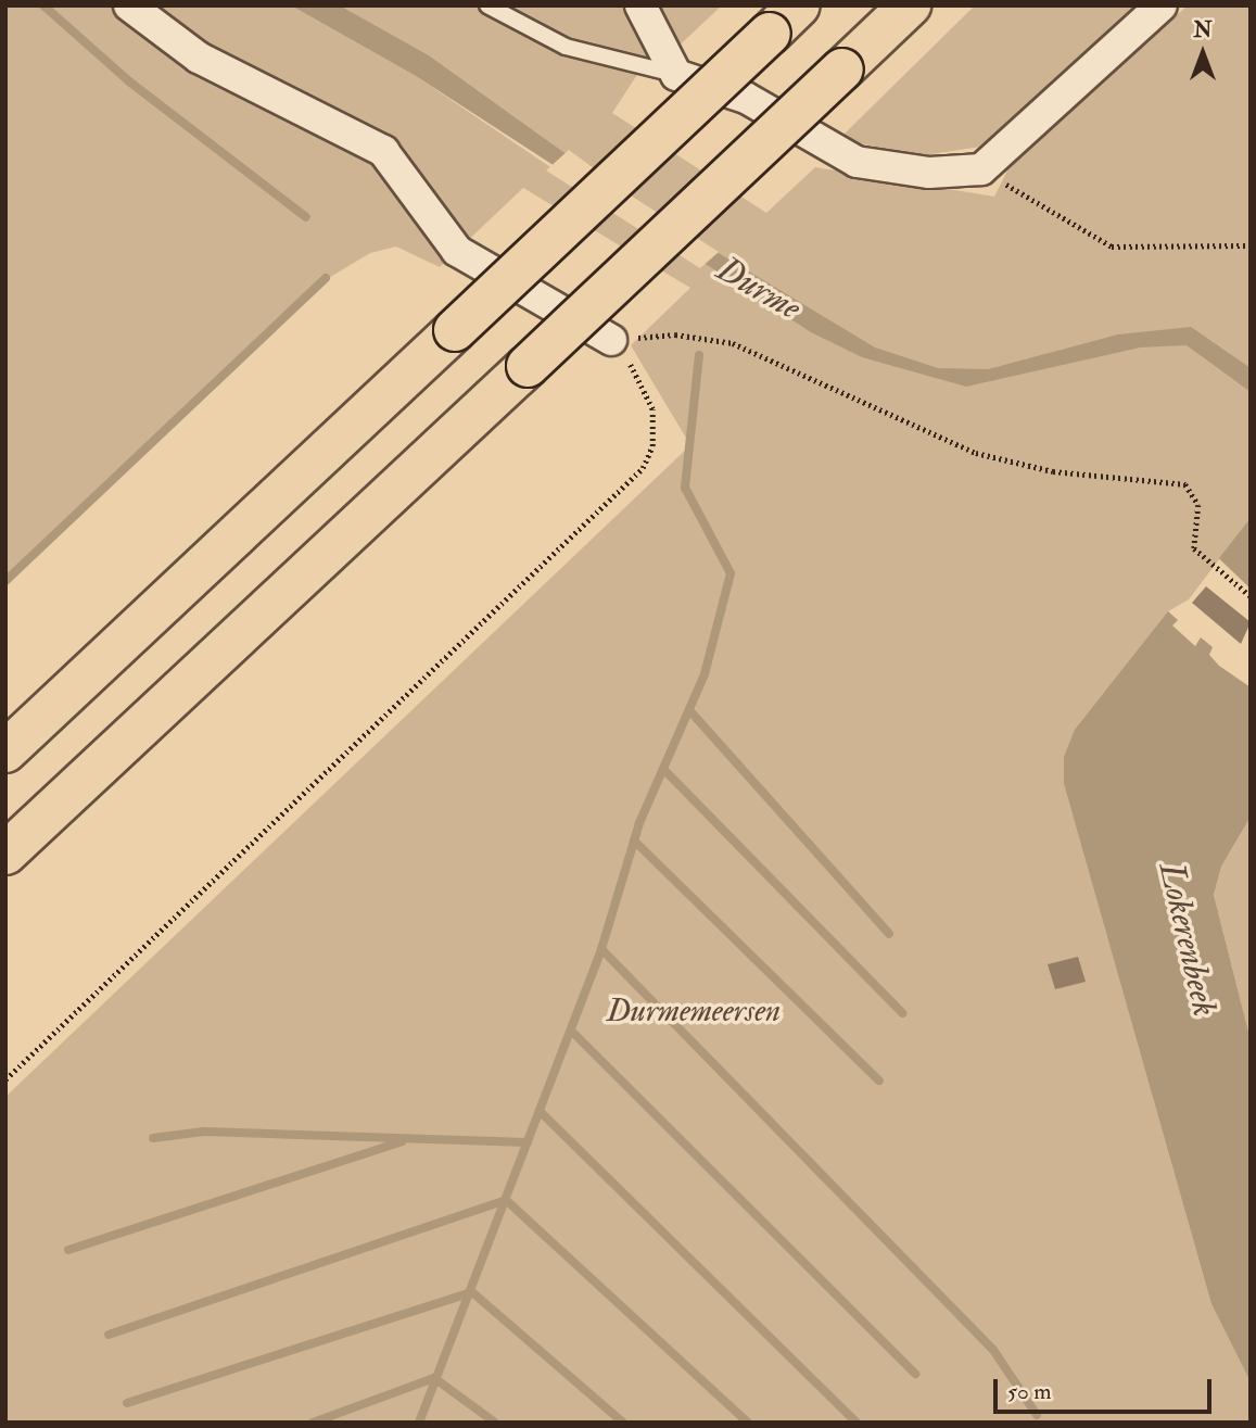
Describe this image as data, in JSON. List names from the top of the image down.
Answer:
{
  "water": ["Durme", "Lokerenbeek"],
  "parks": ["Durmemeersen"],
  "scale_bar": "50 m",
  "north": "top"
}
